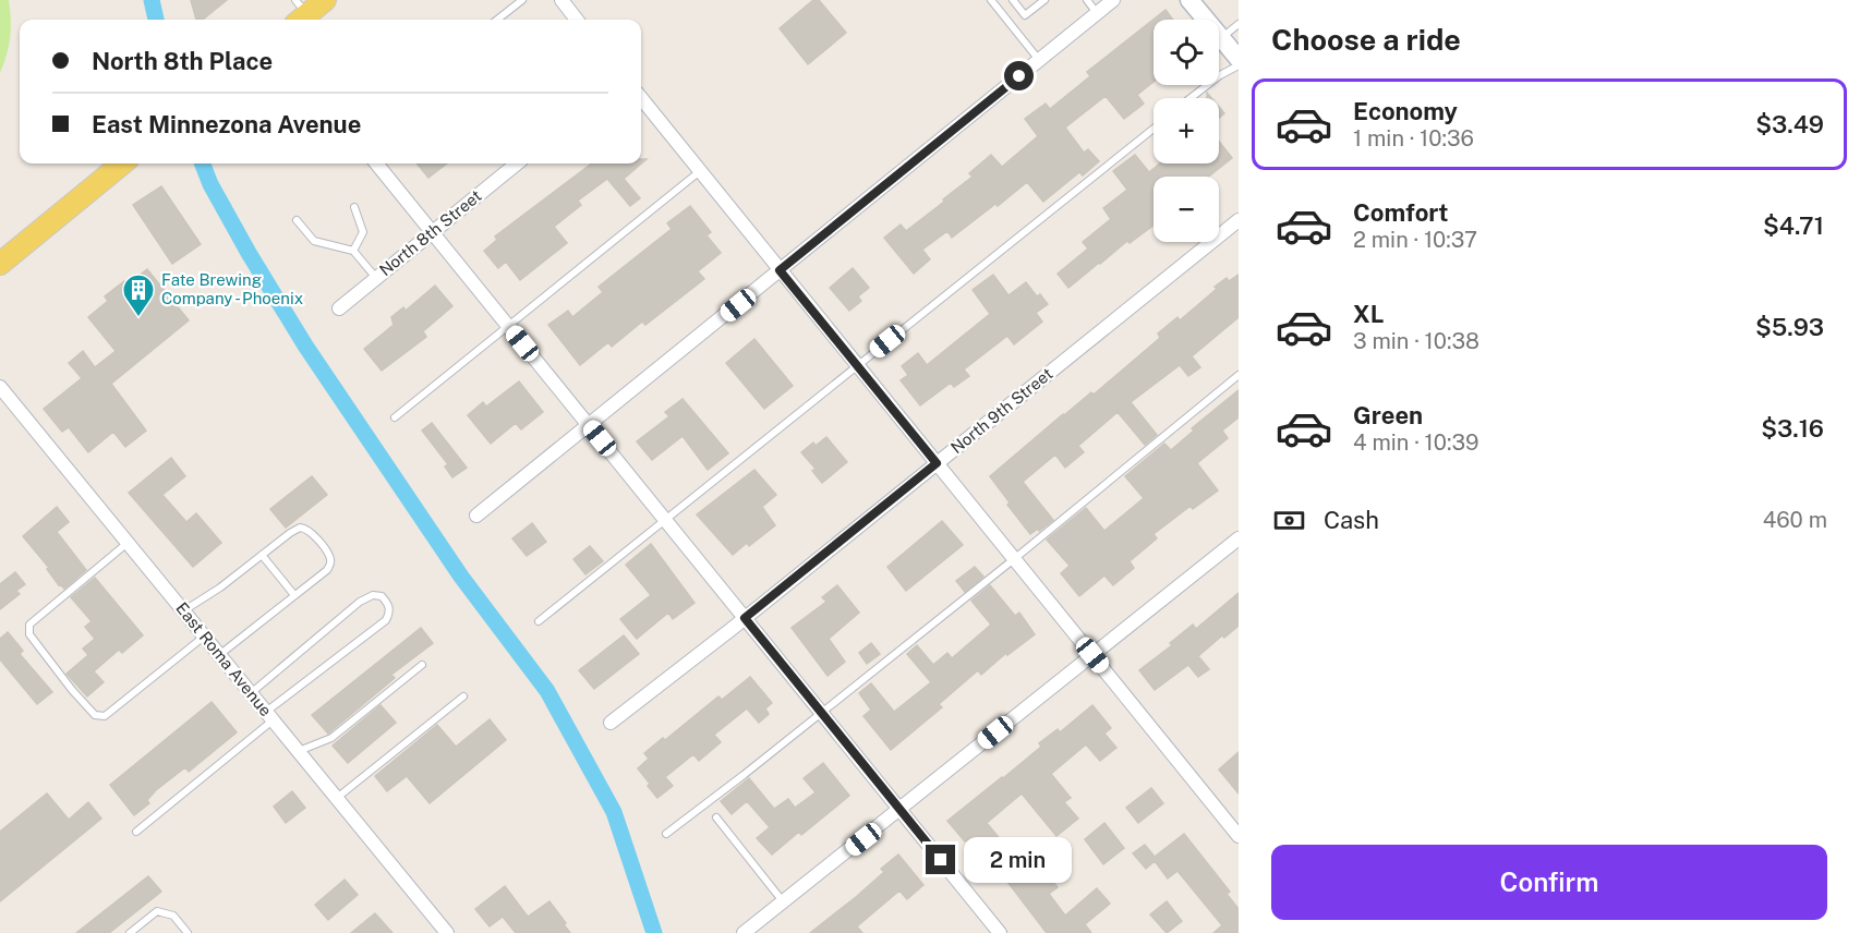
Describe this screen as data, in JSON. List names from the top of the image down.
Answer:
{
  "streets": {
    "street": ["North 8th Street", "North 9th Street", "East Roma Avenue"]
  },
  "places": {
    "building": ["Fate Brewing Company - Phoenix"]
  },
  "page": {
    "heading": "Choose a ride",
    "map_buttons": ["+", "−"],
    "banner": ["North 8th Place", "East Minnezona Avenue"],
    "list": [
      {
        "name": "Economy",
        "note": "1 min · 10:36",
        "value": "$3.49"
      },
      {
        "name": "Comfort",
        "note": "2 min · 10:37",
        "value": "$4.71"
      },
      {
        "name": "XL",
        "note": "3 min · 10:38",
        "value": "$5.93"
      },
      {
        "name": "Green",
        "note": "4 min · 10:39",
        "value": "$3.16"
      }
    ],
    "pay": ["Cash", "460 m"],
    "buttons": "Confirm",
    "bubble": "2 min"
  }
}
